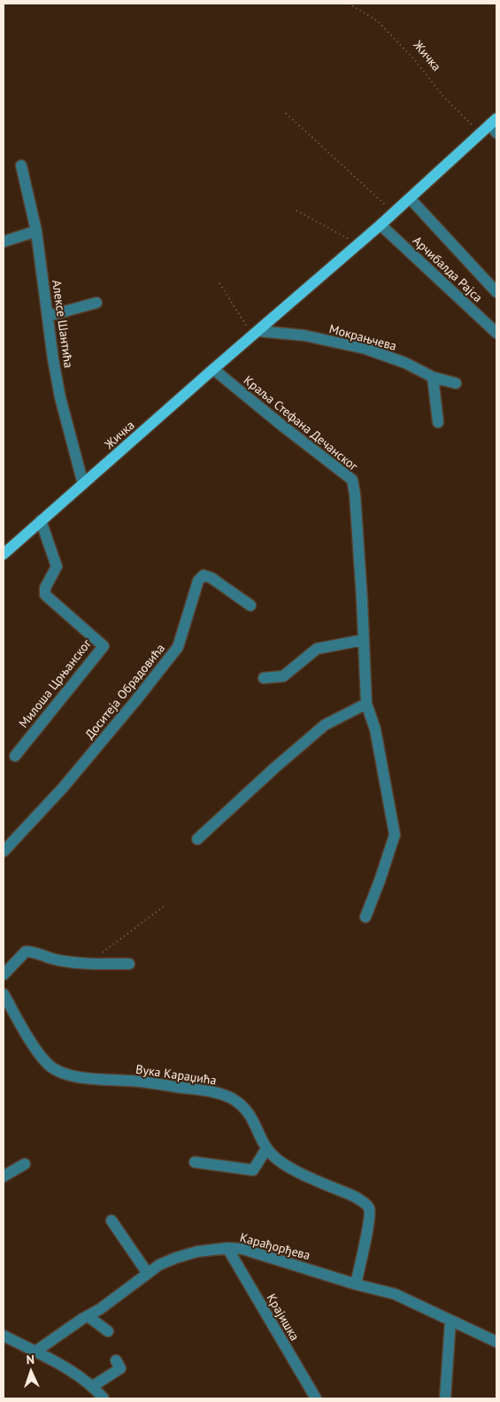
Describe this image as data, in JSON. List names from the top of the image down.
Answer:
{
  "streets": {
    "main road": ["Жичка"],
    "street": [
      "Арчибалда Рајса",
      "Алексе Шантића",
      "Мокрањчева",
      "Краља Стефана Дечанског",
      "Милоша Црњанског",
      "Доситеја Обрадовића",
      "Вука Караџића",
      "Карађорђева",
      "Крајишка"
    ]
  },
  "crossings": [
    ["Жичка", "Арчибалда Рајса"],
    ["Жичка", "Алексе Шантића"],
    ["Жичка", "Мокрањчева"],
    ["Жичка", "Краља Стефана Дечанског"],
    ["Жичка", "Милоша Црњанског"],
    ["Вука Караџића", "Карађорђева"],
    ["Карађорђева", "Крајишка"]
  ],
  "north": "top"
}
